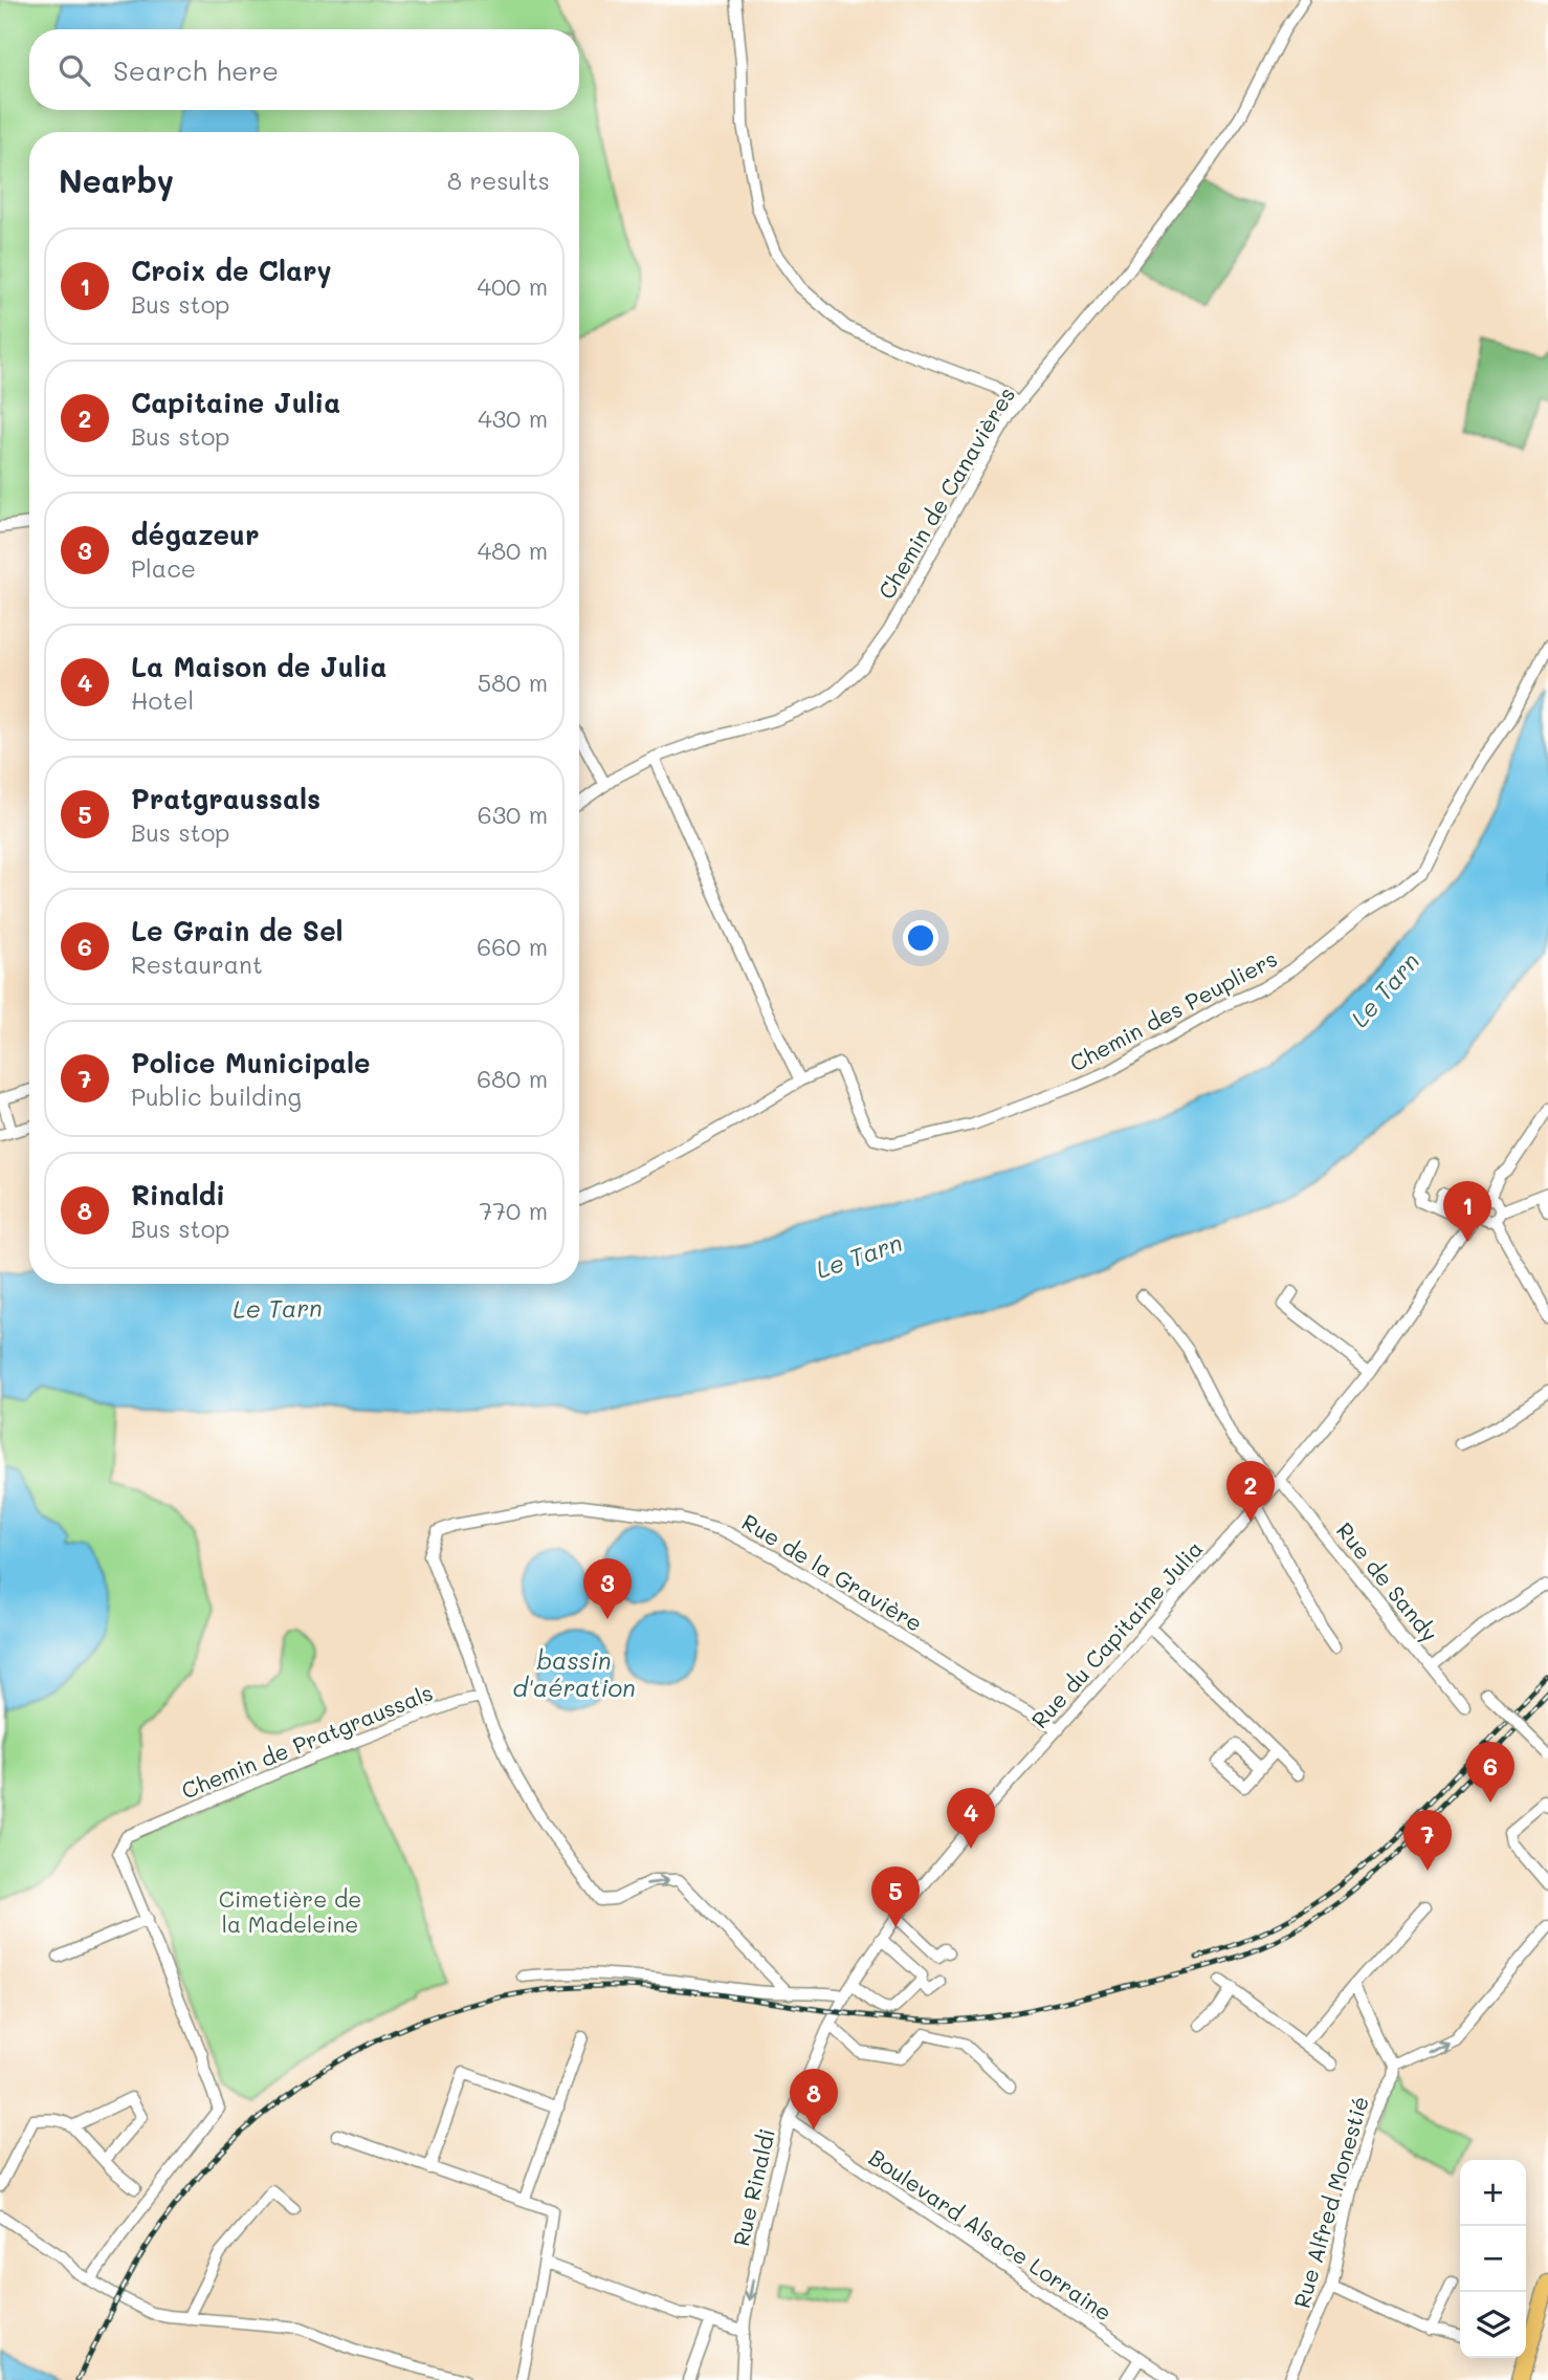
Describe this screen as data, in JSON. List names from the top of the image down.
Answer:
{
  "streets": {
    "street": [
      "Chemin de Canavières",
      "Chemin des Peupliers",
      "Rue de la Gravière",
      "Rue de Sandy",
      "Rue du Capitaine Julia",
      "Chemin de Pratgraussals",
      "Rue Rinaldi",
      "Rue Alfred Monestié",
      "Boulevard Alsace Lorraine"
    ]
  },
  "crossings": [
    ["Rue de la Gravière", "Rue du Capitaine Julia"],
    ["Rue de la Gravière", "Chemin de Pratgraussals"],
    ["Rue de Sandy", "Rue du Capitaine Julia"],
    ["Rue du Capitaine Julia", "Rue Rinaldi"],
    ["Rue Rinaldi", "Boulevard Alsace Lorraine"]
  ],
  "one_way": ["Rue Rinaldi"],
  "water": ["Le Tarn", "bassin d'aération"],
  "parks": ["Cimetière de la Madeleine"],
  "page": {
    "search": "Search here",
    "heading": ["Nearby", "8 results"],
    "list": [
      {
        "mark": "1",
        "name": "Croix de Clary",
        "note": "Bus stop",
        "value": "400 m"
      },
      {
        "mark": "2",
        "name": "Capitaine Julia",
        "note": "Bus stop",
        "value": "430 m"
      },
      {
        "mark": "3",
        "name": "dégazeur",
        "note": "Place",
        "value": "480 m"
      },
      {
        "mark": "4",
        "name": "La Maison de Julia",
        "note": "Hotel",
        "value": "580 m"
      },
      {
        "mark": "5",
        "name": "Pratgraussals",
        "note": "Bus stop",
        "value": "630 m"
      },
      {
        "mark": "6",
        "name": "Le Grain de Sel",
        "note": "Restaurant",
        "value": "660 m"
      },
      {
        "mark": "7",
        "name": "Police Municipale",
        "note": "Public building",
        "value": "680 m"
      },
      {
        "mark": "8",
        "name": "Rinaldi",
        "note": "Bus stop",
        "value": "770 m"
      }
    ],
    "pins": [
      "1",
      "2",
      "3",
      "6",
      "4",
      "7",
      "5",
      "8"
    ],
    "map_buttons": ["+", "−"]
  }
}
